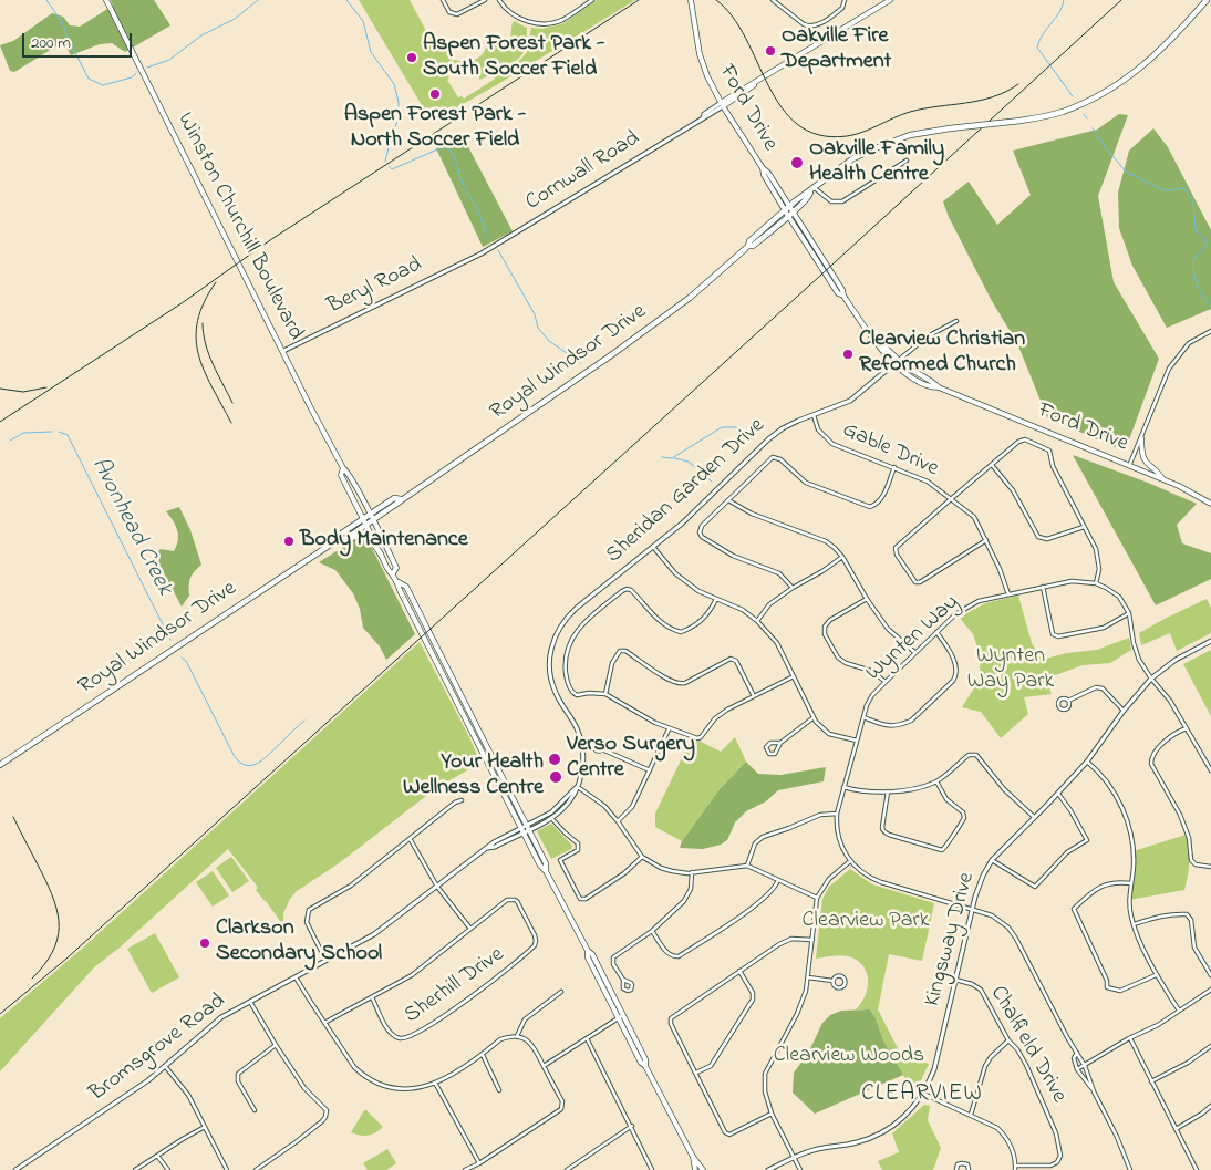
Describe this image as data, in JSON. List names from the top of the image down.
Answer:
{
  "streets": {
    "main road": [
      "Ford Drive",
      "Cornwall Road",
      "Winston Churchill Boulevard",
      "Royal Windsor Drive"
    ],
    "street": [
      "Beryl Road",
      "Gable Drive",
      "Sheridan Garden Drive",
      "Wynten Way",
      "Kingsway Drive",
      "Sherhill Drive",
      "Chalfield Drive",
      "Bromsgrove Road"
    ]
  },
  "crossings": [
    ["Ford Drive", "Cornwall Road"],
    ["Ford Drive", "Royal Windsor Drive"],
    ["Ford Drive", "Sheridan Garden Drive"],
    ["Cornwall Road", "Beryl Road"],
    ["Winston Churchill Boulevard", "Beryl Road"],
    ["Winston Churchill Boulevard", "Royal Windsor Drive"],
    ["Winston Churchill Boulevard", "Sheridan Garden Drive"],
    ["Winston Churchill Boulevard", "Bromsgrove Road"],
    ["Gable Drive", "Sheridan Garden Drive"],
    ["Gable Drive", "Wynten Way"],
    ["Sheridan Garden Drive", "Bromsgrove Road"],
    ["Wynten Way", "Kingsway Drive"],
    ["Kingsway Drive", "Chalfield Drive"]
  ],
  "districts": ["CLEARVIEW"],
  "water": ["Avonhead Creek"],
  "parks": ["Wynten Way Park", "Clearview Park", "Clearview Woods"],
  "places": [
    "Oakville Fire Department",
    "Aspen Forest Park - South Soccer Field",
    "Aspen Forest Park - North Soccer Field",
    "Oakville Family Health Centre",
    "Clearview Christian Reformed Church",
    "Body Maintenance",
    "Verso Surgery Centre",
    "Your Health Wellness Centre",
    "Clarkson Secondary School"
  ],
  "scale_bar": "200 m"
}
